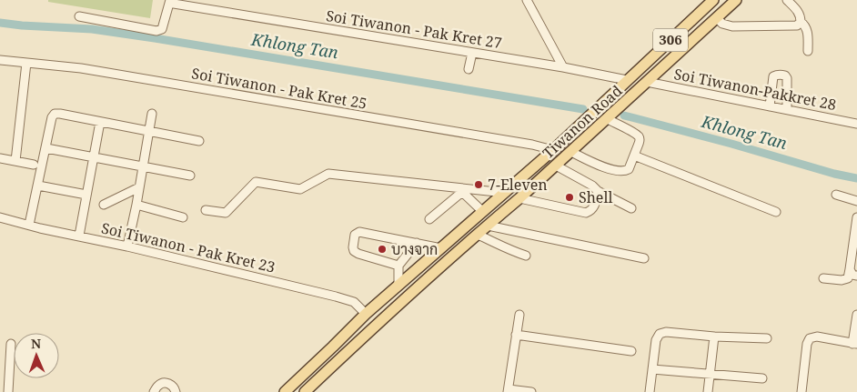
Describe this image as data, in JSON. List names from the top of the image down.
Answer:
{
  "streets": {
    "main road": ["306", "Tiwanon Road"],
    "street": [
      "Soi Tiwanon - Pak Kret 27",
      "Soi Tiwanon - Pak Kret 25",
      "Soi Tiwanon-Pakkret 28",
      "Soi Tiwanon - Pak Kret 23"
    ]
  },
  "crossings": [
    ["Soi Tiwanon - Pak Kret 27", "Tiwanon Road"],
    ["Soi Tiwanon - Pak Kret 25", "Tiwanon Road"],
    ["Soi Tiwanon-Pakkret 28", "Tiwanon Road"],
    ["Tiwanon Road", "Soi Tiwanon - Pak Kret 23"]
  ],
  "water": ["Khlong Tan"],
  "places": ["7-Eleven", "Shell", "บางจาก"],
  "north": "top"
}
